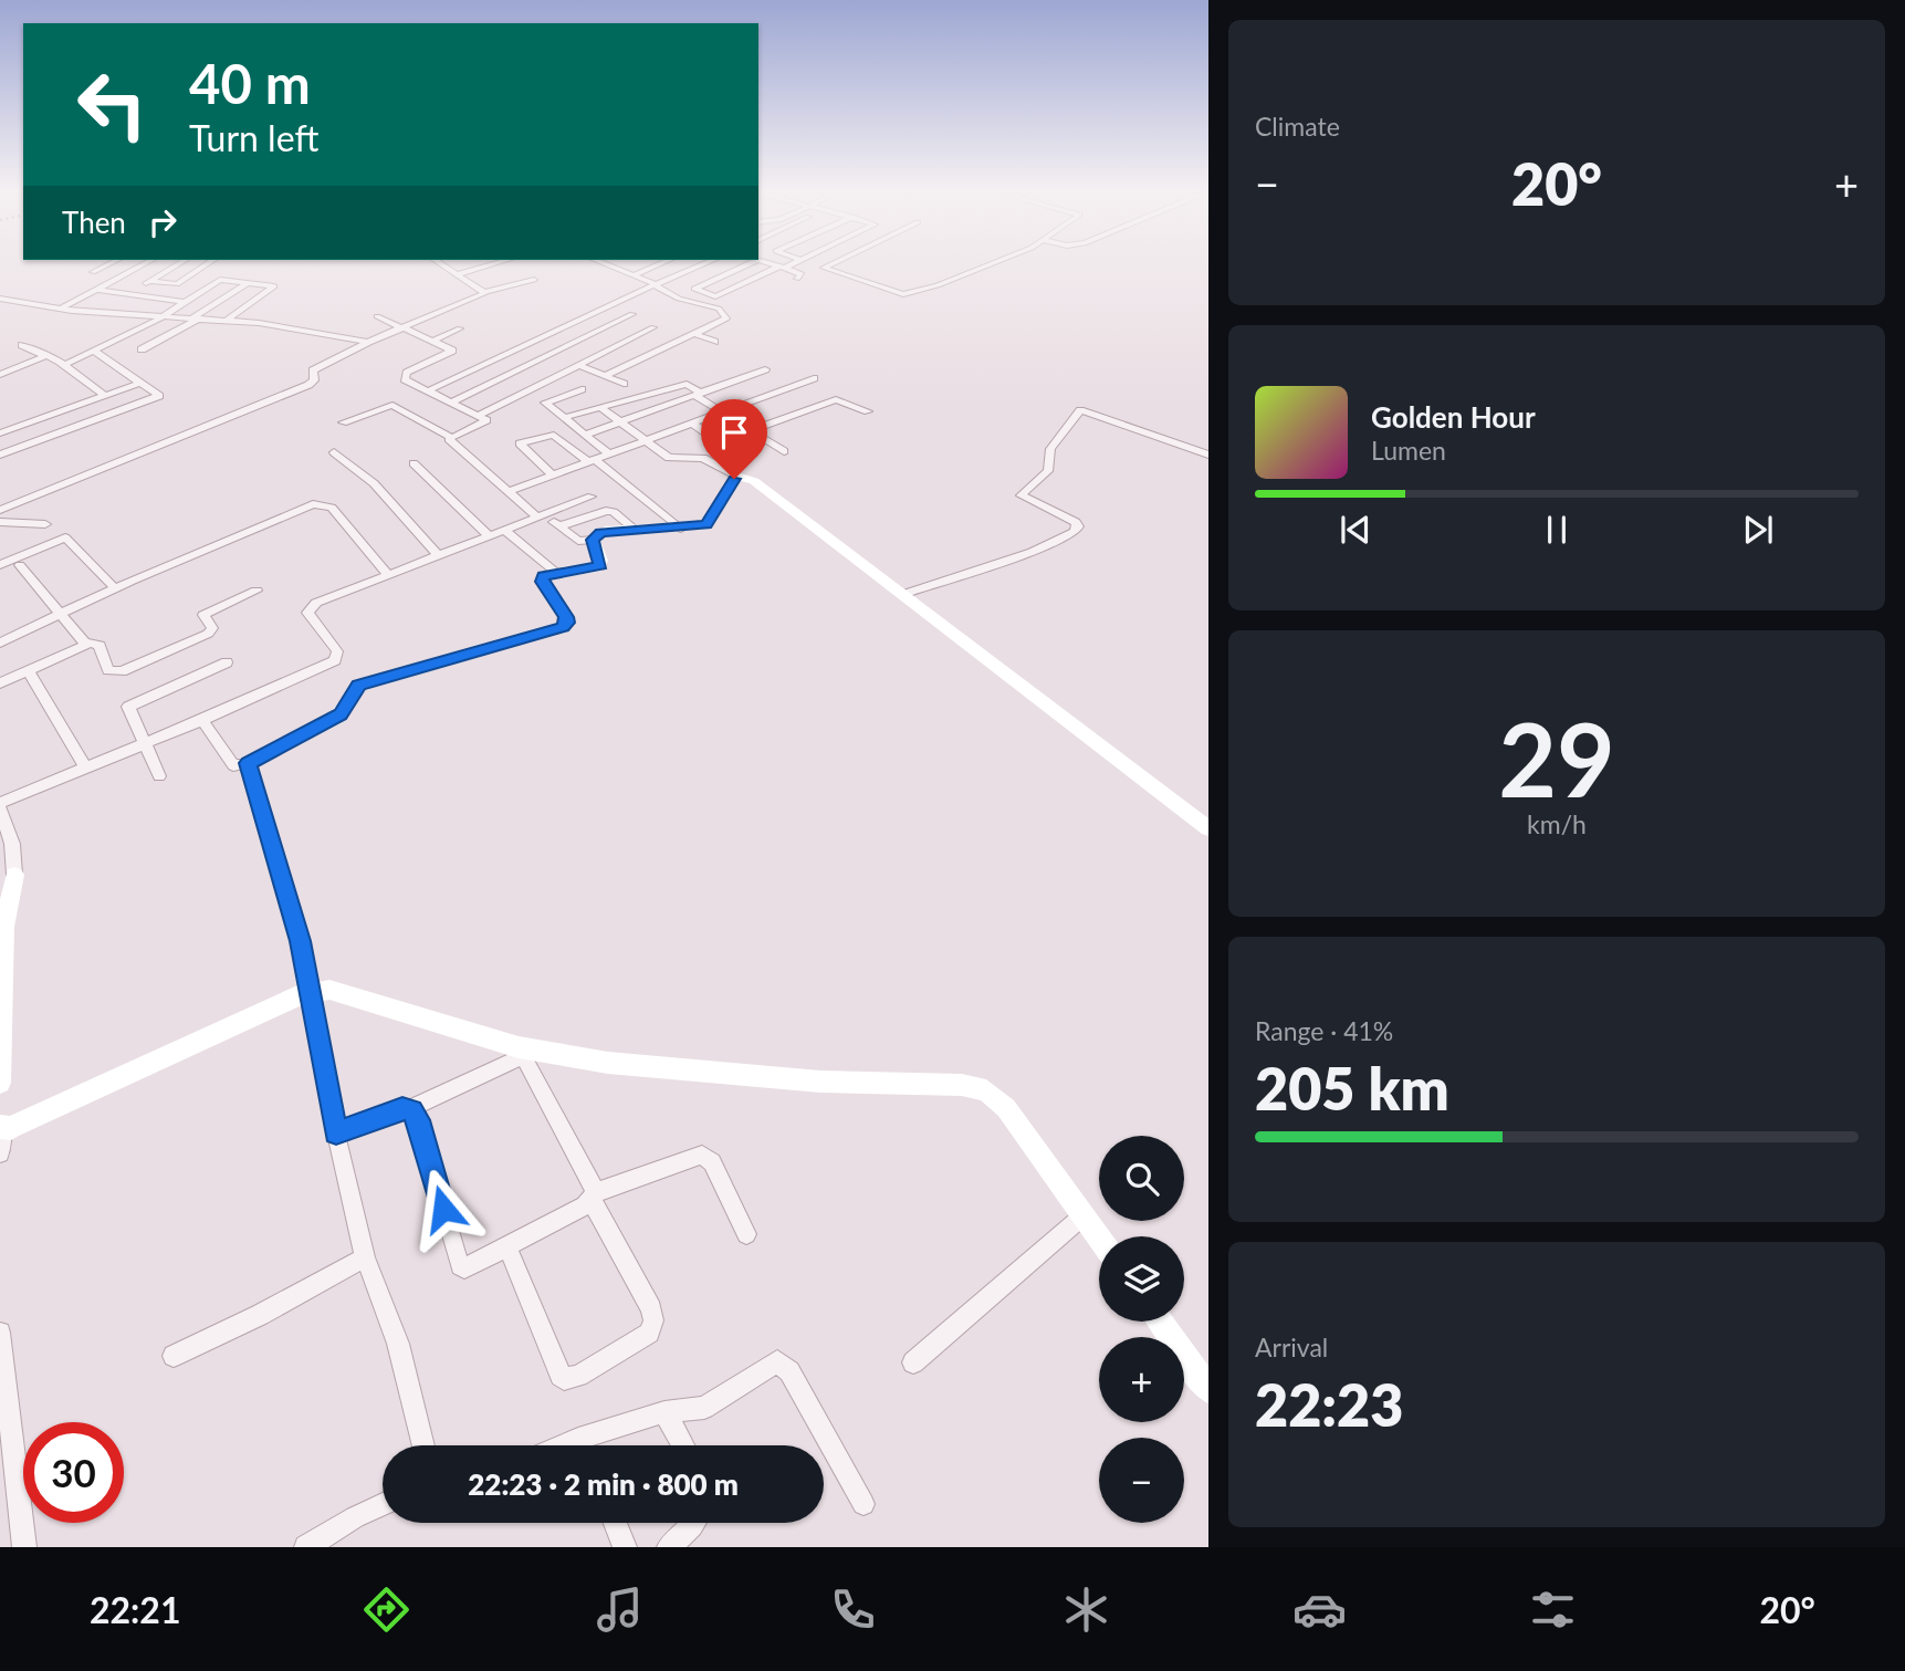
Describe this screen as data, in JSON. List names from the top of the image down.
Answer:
{
  "page": {
    "tile": [
      "Climate",
      ["29", "km/h"],
      ["Range · 41%", "205 km"],
      ["Arrival", "22:23"]
    ],
    "turn": ["40 m", "Turn left"],
    "heat": ["−", "20°", "+"],
    "then": "Then",
    "song": ["Golden Hour", "Lumen"],
    "map_buttons": ["+", "−"],
    "limit": "30",
    "trip": "22:23 · 2 min · 800 m",
    "tabs": ["22:21", "20°"]
  }
}
